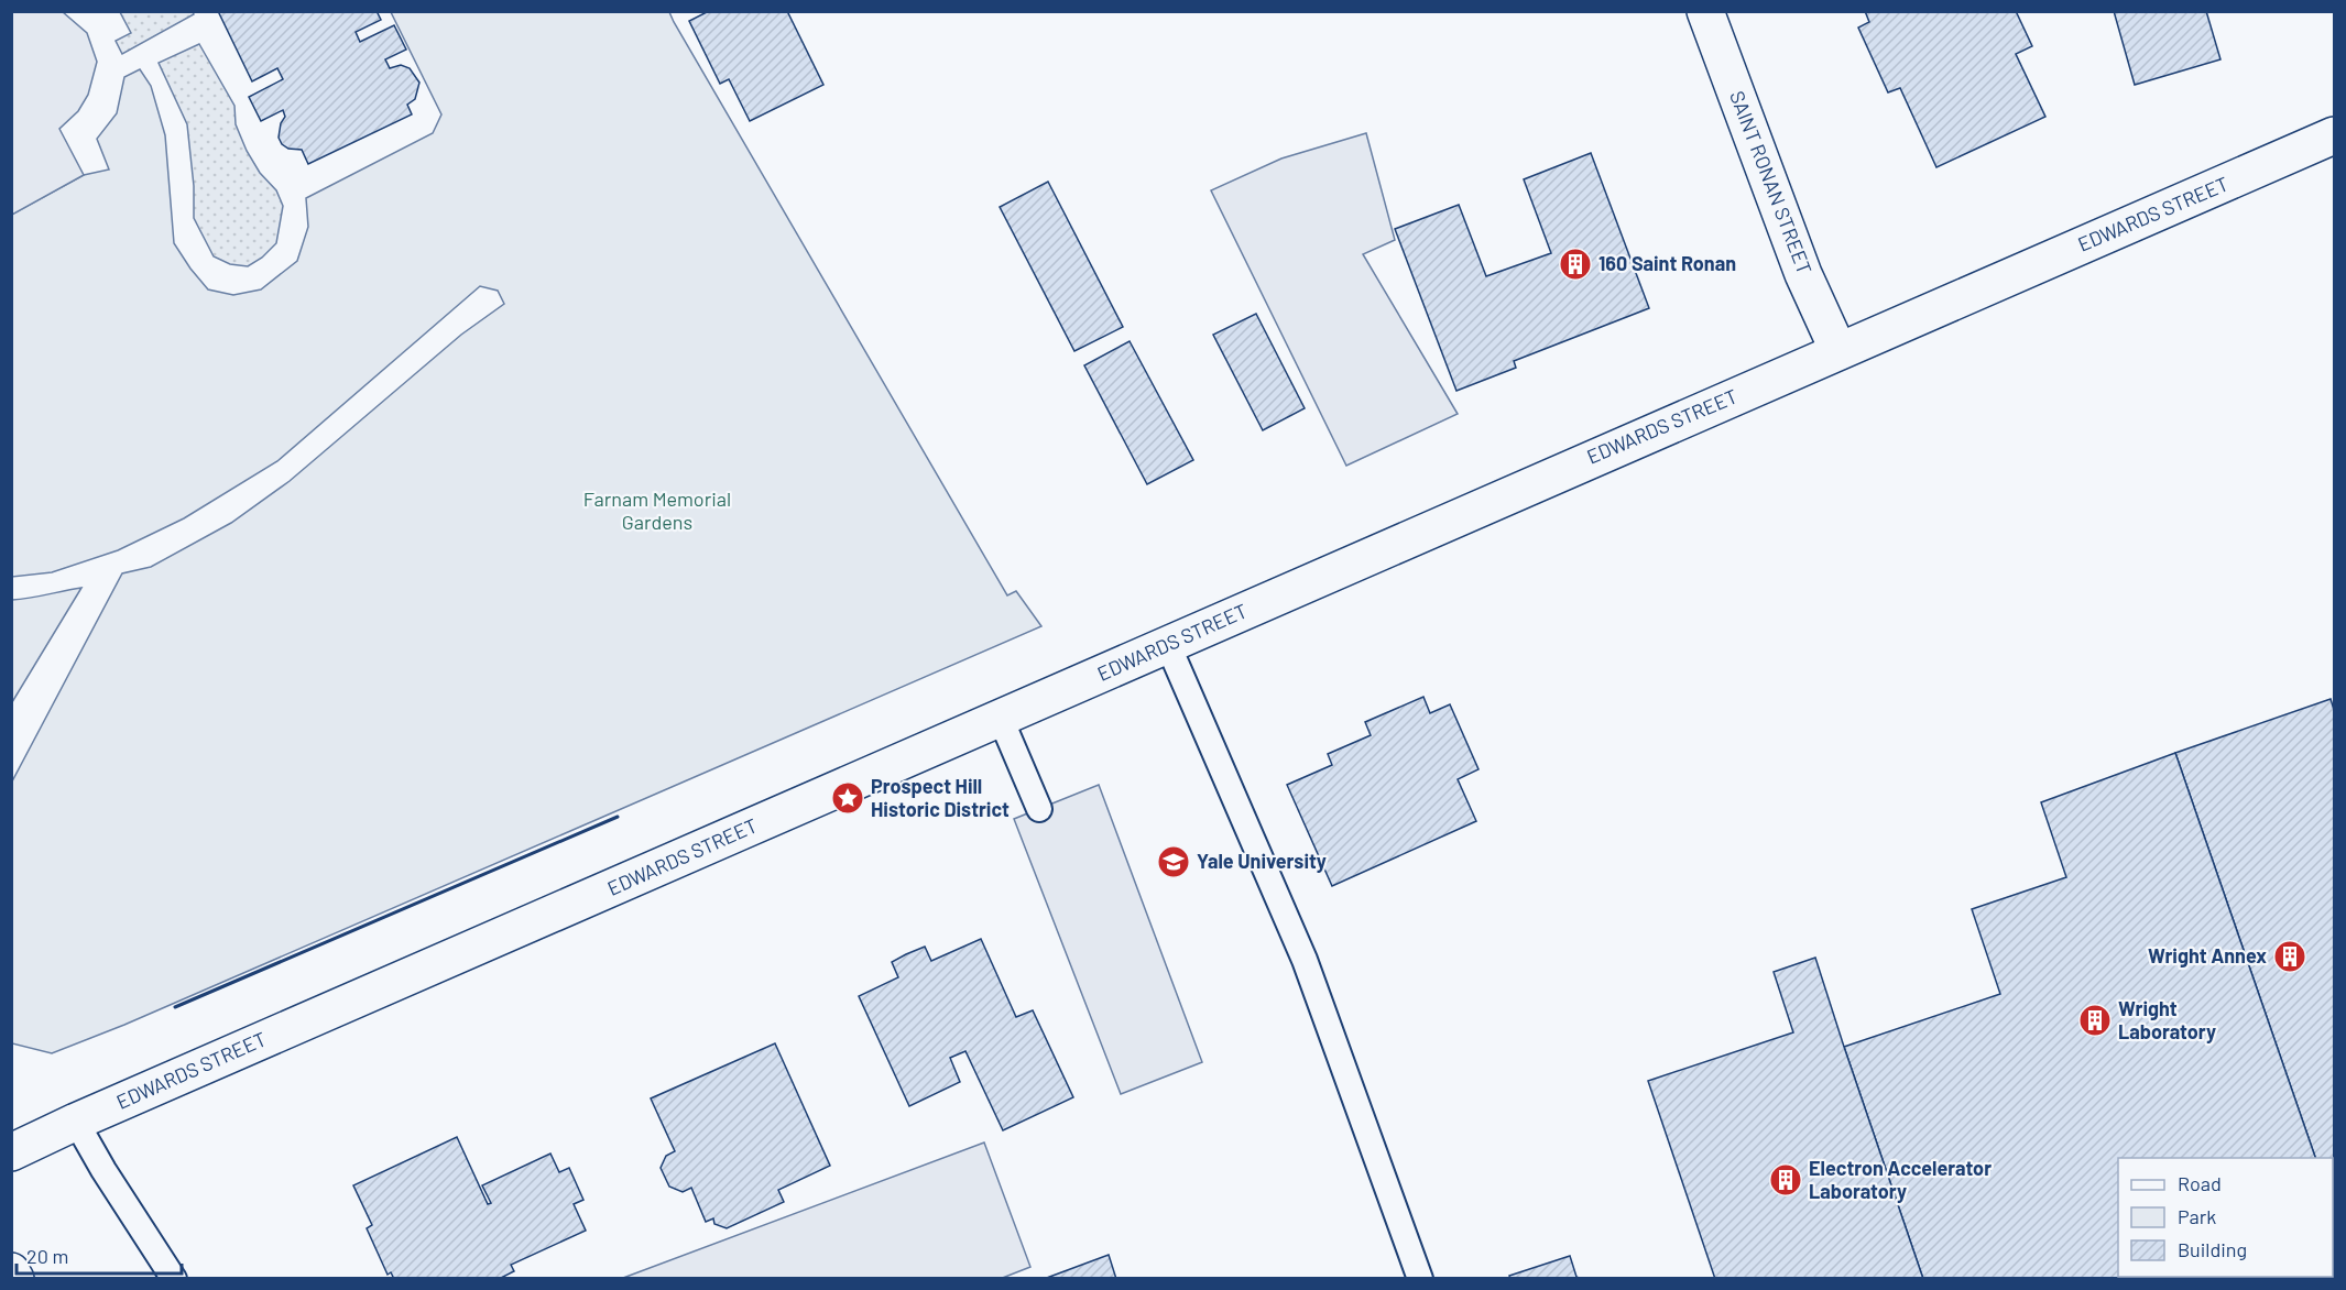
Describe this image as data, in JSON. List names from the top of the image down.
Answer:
{
  "streets": {
    "main road": ["SAINT RONAN STREET", "EDWARDS STREET"]
  },
  "crossings": [
    ["SAINT RONAN STREET", "EDWARDS STREET"]
  ],
  "parks": ["Farnam Memorial Gardens"],
  "places": {
    "building": [
      "160 Saint Ronan",
      "Wright Annex",
      "Wright Laboratory",
      "Electron Accelerator Laboratory"
    ],
    "place": ["Prospect Hill Historic District"],
    "school or university": ["Yale University"]
  },
  "legend": ["Road", "Park", "Building"],
  "scale_bar": "20 m"
}
